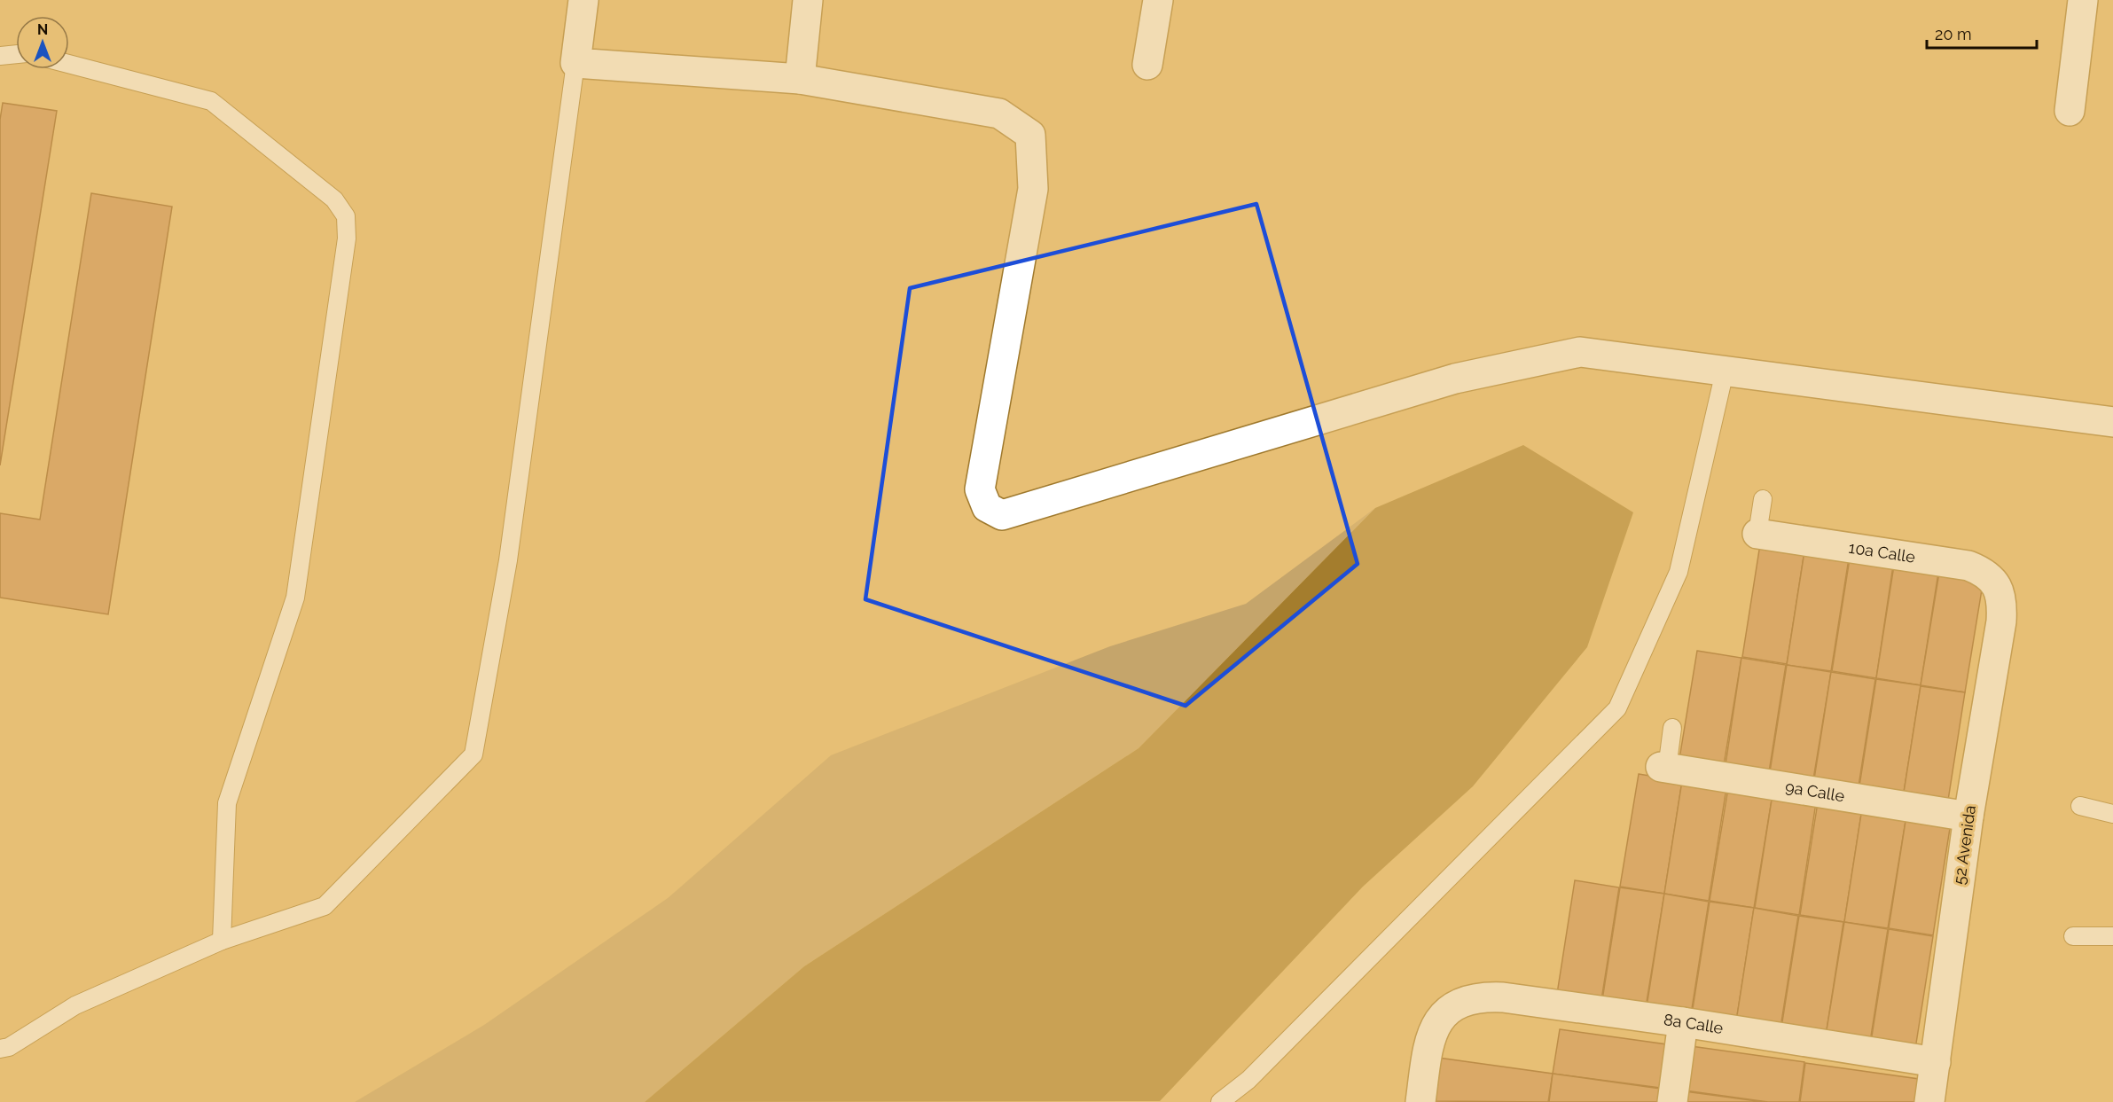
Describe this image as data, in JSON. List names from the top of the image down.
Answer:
{
  "streets": {
    "street": [
      "10a Calle",
      "9a Calle",
      "52 Avenida",
      "8a Calle"
    ]
  },
  "crossings": [
    ["10a Calle", "52 Avenida"],
    ["9a Calle", "52 Avenida"],
    ["52 Avenida", "8a Calle"]
  ],
  "scale_bar": "20 m",
  "north": "top"
}
